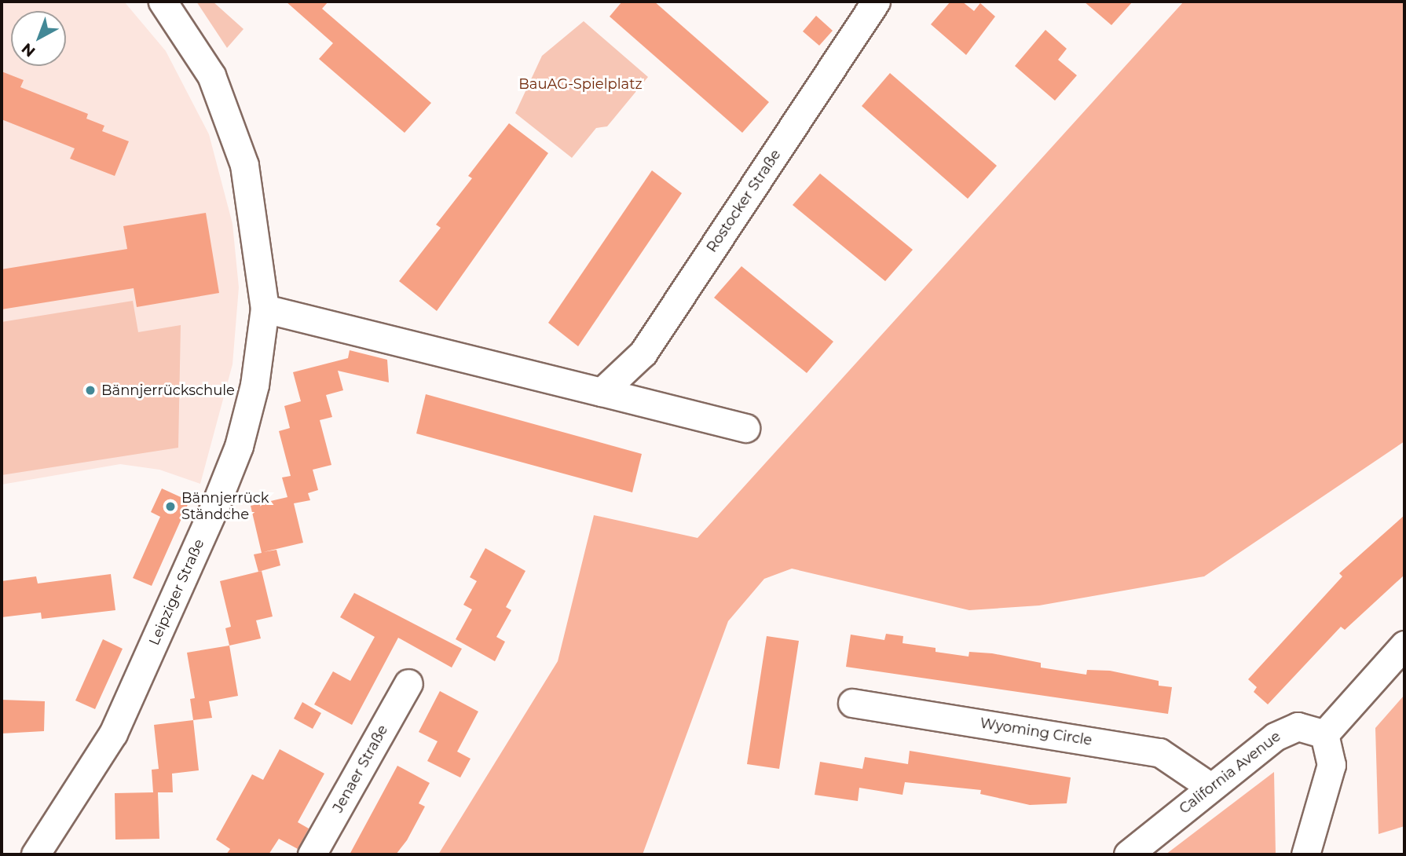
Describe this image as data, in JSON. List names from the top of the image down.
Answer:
{
  "streets": {
    "street": [
      "Rostocker Straße",
      "Leipziger Straße",
      "Wyoming Circle",
      "Jenaer Straße",
      "California Avenue"
    ]
  },
  "crossings": [
    ["Wyoming Circle", "California Avenue"]
  ],
  "parks": ["BauAG-Spielplatz"],
  "places": ["Bännjerrückschule", "Bännjerrück Ständche"],
  "north": "bottom left"
}
